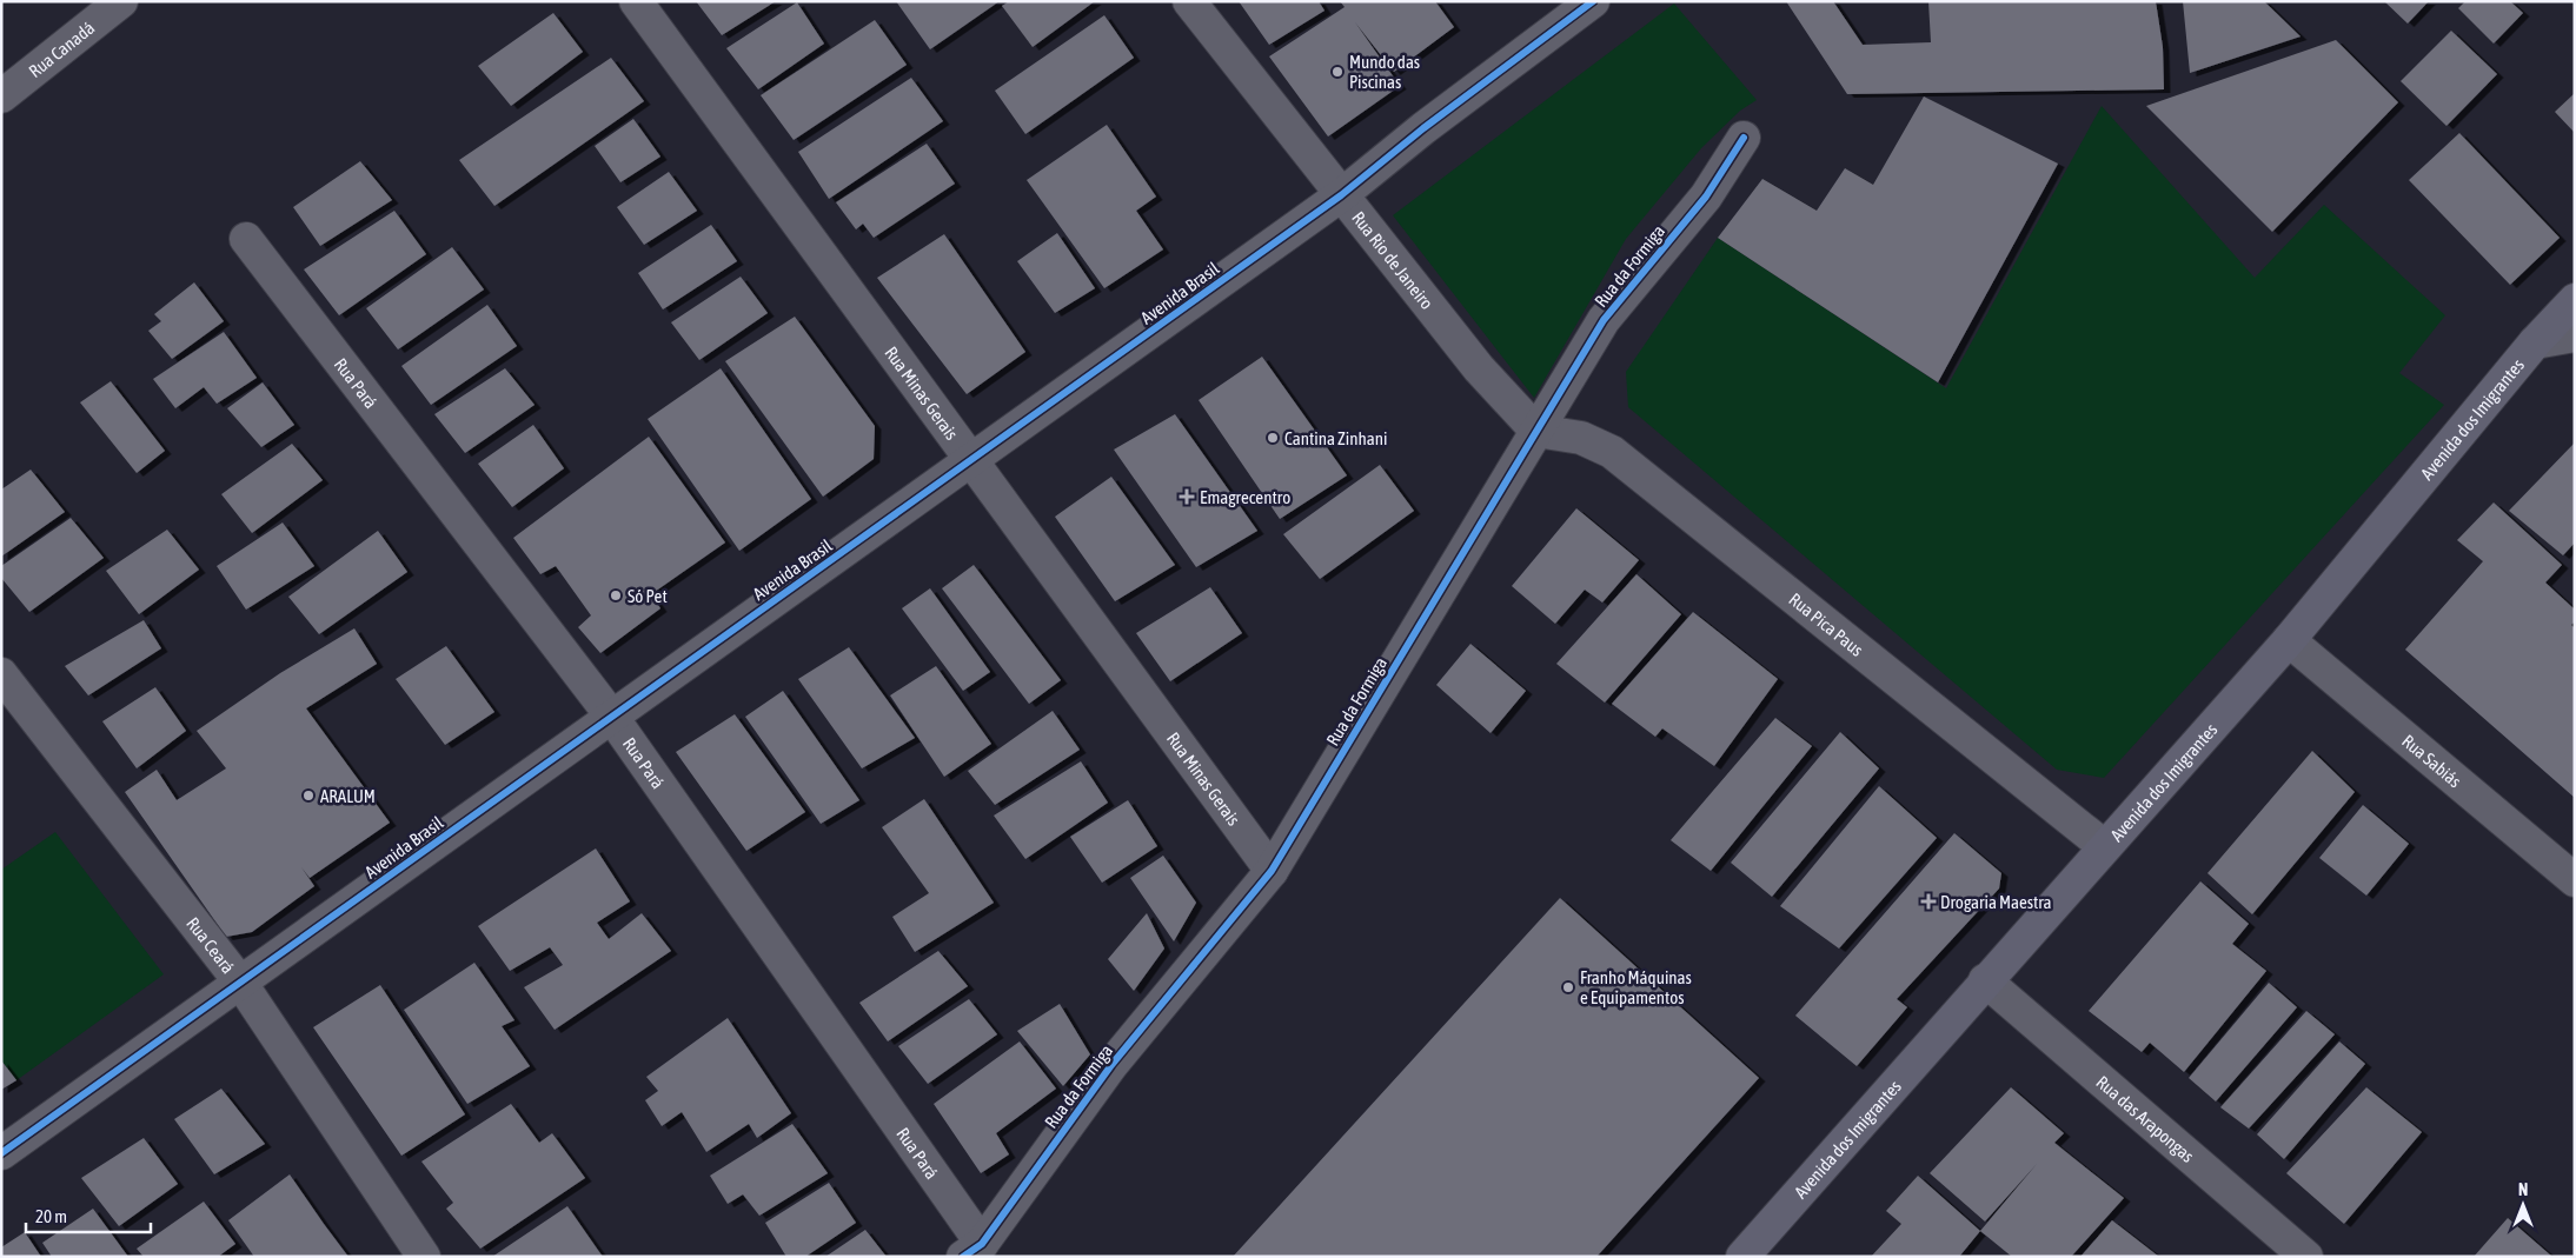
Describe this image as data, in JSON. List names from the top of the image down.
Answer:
{
  "streets": {
    "main road": ["Avenida dos Imigrantes"],
    "street": [
      "Rua Canadá",
      "Rua Rio de Janeiro",
      "Rua da Formiga",
      "Avenida Brasil",
      "Rua Pará",
      "Rua Minas Gerais",
      "Rua Pica Paus",
      "Rua Sabiás",
      "Rua Ceará",
      "Rua das Arapongas"
    ]
  },
  "crossings": [
    ["Rua Rio de Janeiro", "Rua da Formiga"],
    ["Rua Rio de Janeiro", "Avenida Brasil"],
    ["Rua Rio de Janeiro", "Rua Pica Paus"],
    ["Rua da Formiga", "Rua Pará"],
    ["Rua da Formiga", "Rua Minas Gerais"],
    ["Rua da Formiga", "Rua Pica Paus"],
    ["Avenida Brasil", "Rua Pará"],
    ["Avenida Brasil", "Rua Minas Gerais"],
    ["Avenida Brasil", "Rua Ceará"],
    ["Avenida dos Imigrantes", "Rua Pica Paus"],
    ["Avenida dos Imigrantes", "Rua Sabiás"],
    ["Avenida dos Imigrantes", "Rua das Arapongas"]
  ],
  "places": {
    "other": [
      "Mundo das Piscinas",
      "Cantina Zinhani",
      "Só Pet",
      "ARALUM",
      "Franho Máquinas e Equipamentos"
    ],
    "health": ["Emagrecentro", "Drogaria Maestra"]
  },
  "scale_bar": "20 m",
  "north": "top"
}
